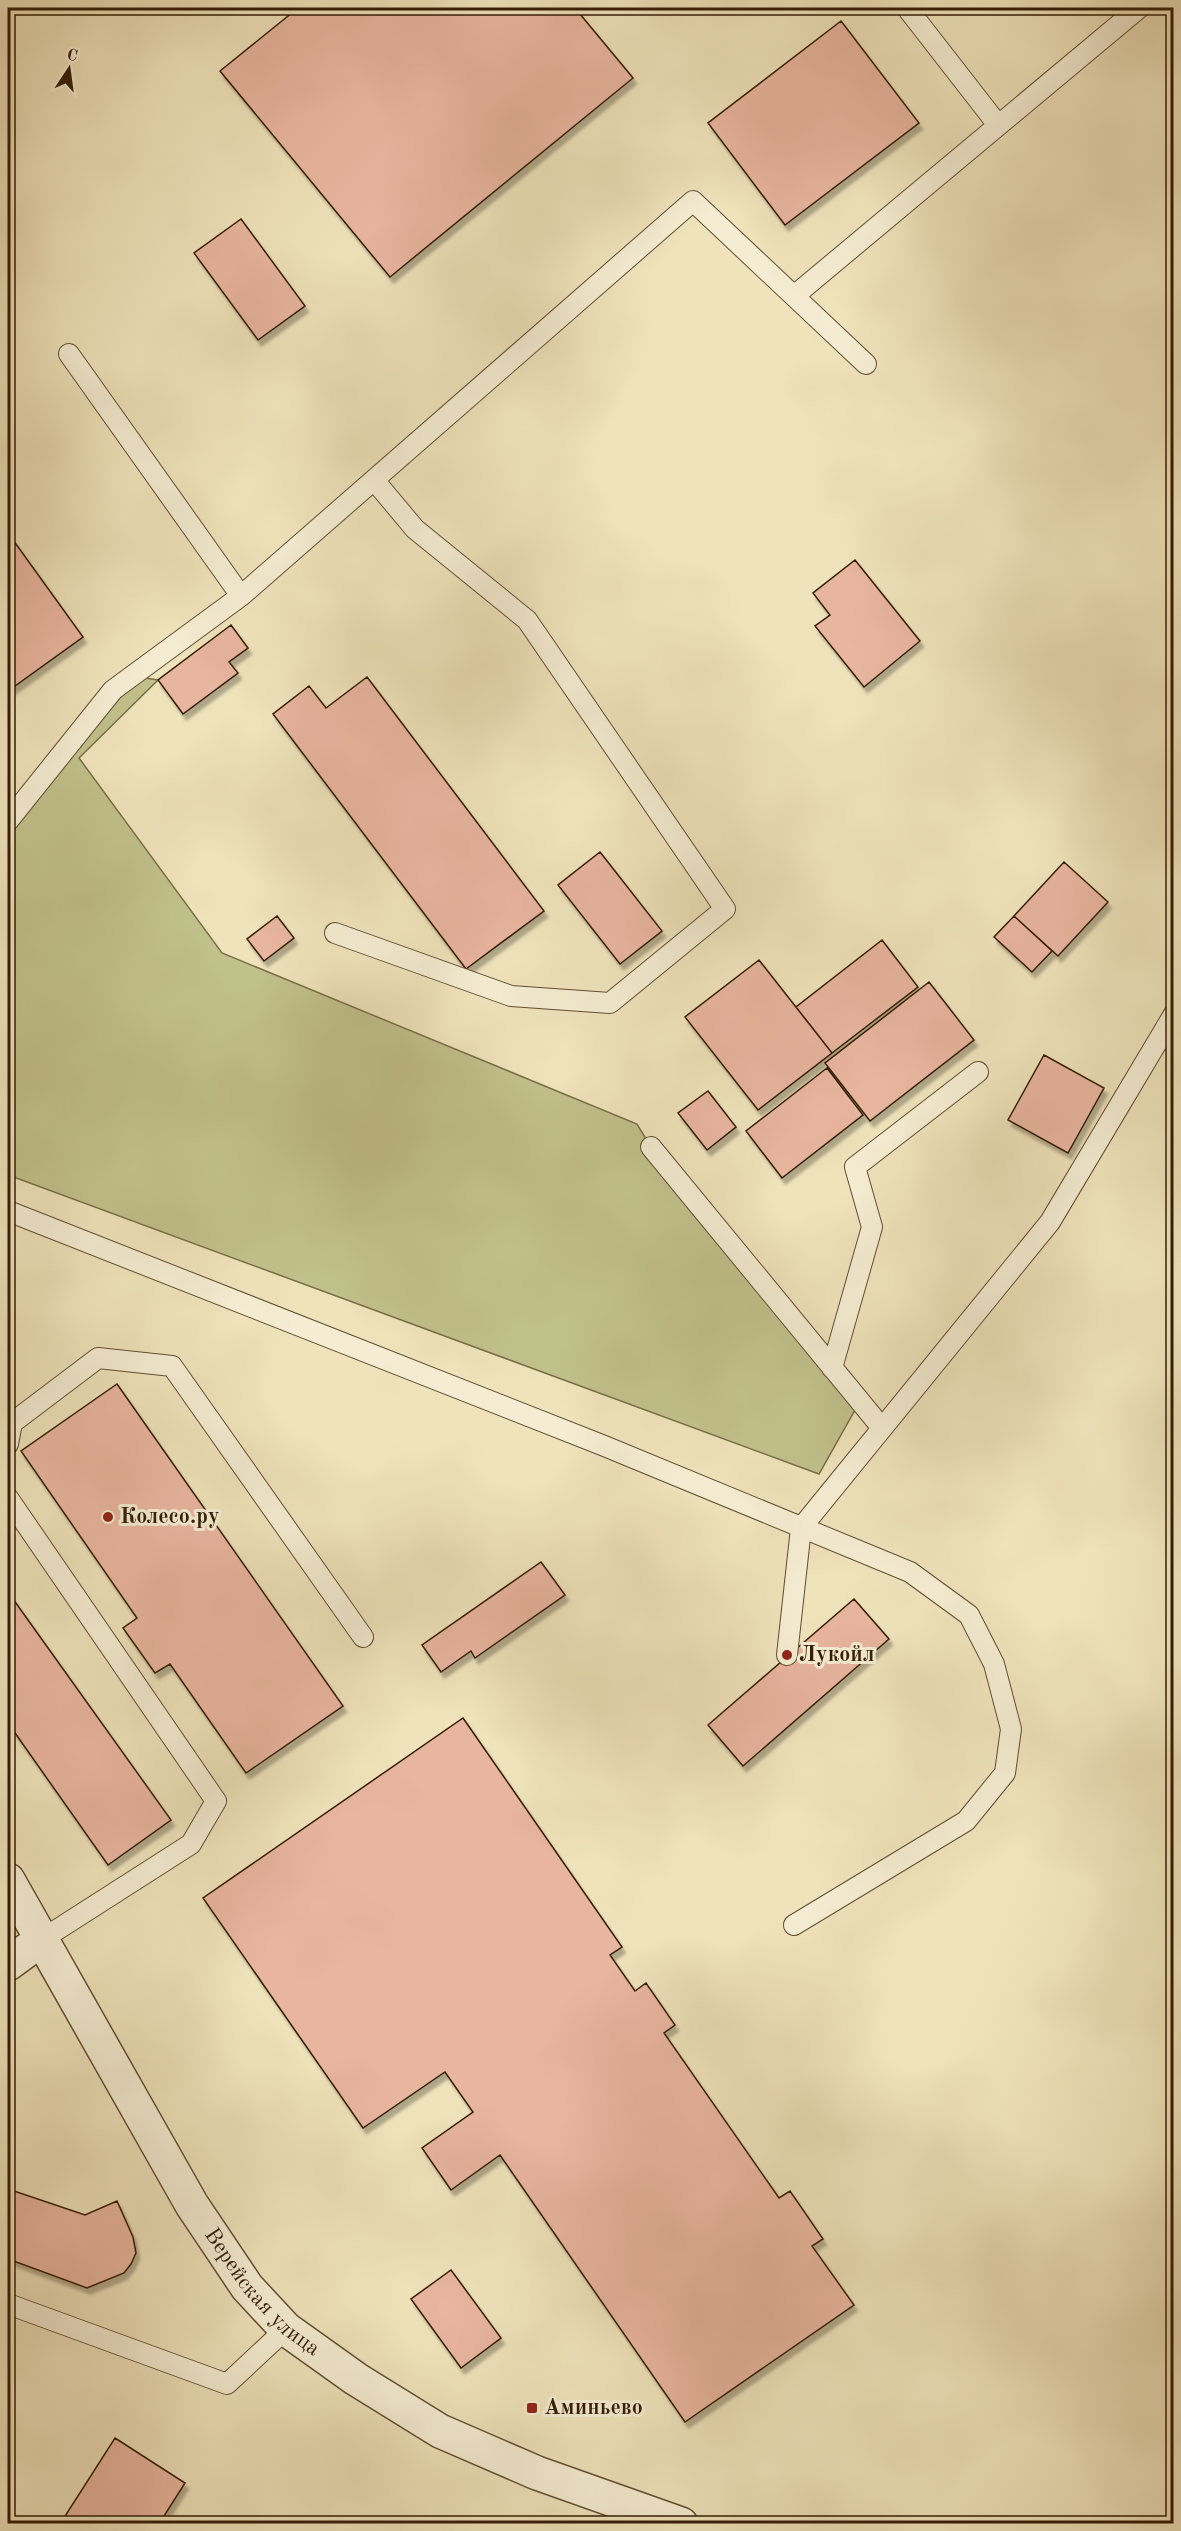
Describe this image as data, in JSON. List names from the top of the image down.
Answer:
{
  "streets": {
    "street": ["Верейская улица"]
  },
  "places": {
    "other": ["Колесо.ру", "Лукойл"],
    "transit": ["Аминьево"]
  },
  "north": "top"
}
